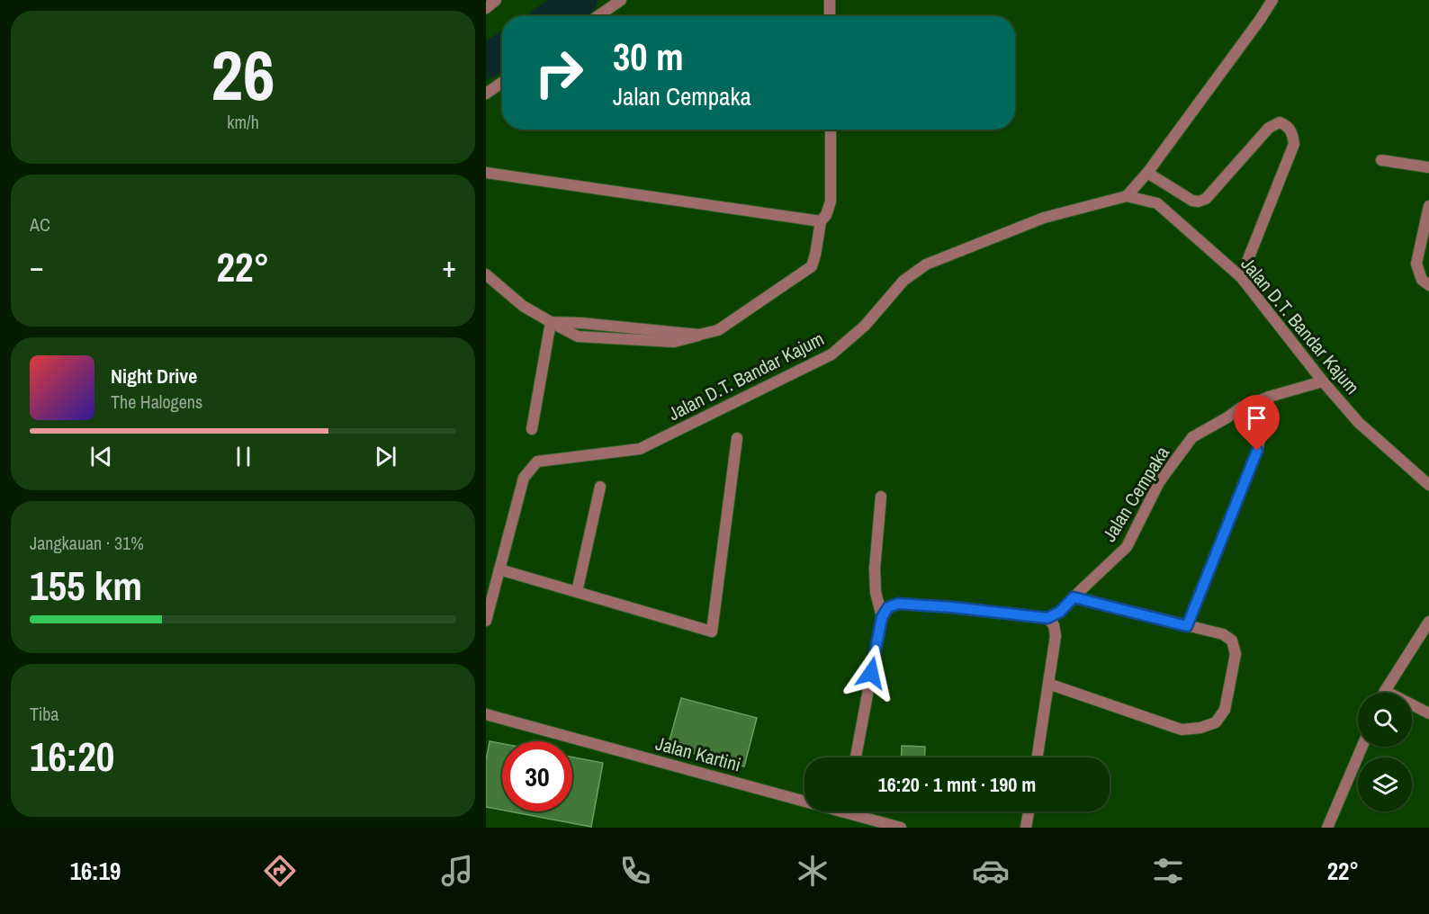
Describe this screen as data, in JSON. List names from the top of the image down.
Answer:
{
  "streets": {
    "street": ["Jalan D.T. Bandar Kajum", "Jalan Cempaka", "Jalan Kartini"]
  },
  "crossings": [
    ["Jalan D.T. Bandar Kajum", "Jalan Cempaka"]
  ],
  "page": {
    "tile": [
      ["26", "km/h"],
      "AC",
      ["Jangkauan · 31%", "155 km"],
      ["Tiba", "16:20"]
    ],
    "turn": ["30 m", "Jalan Cempaka"],
    "heat": ["−", "22°", "+"],
    "song": ["Night Drive", "The Halogens"],
    "limit": "30",
    "trip": "16:20 · 1 mnt · 190 m",
    "tabs": ["16:19", "22°"]
  }
}
